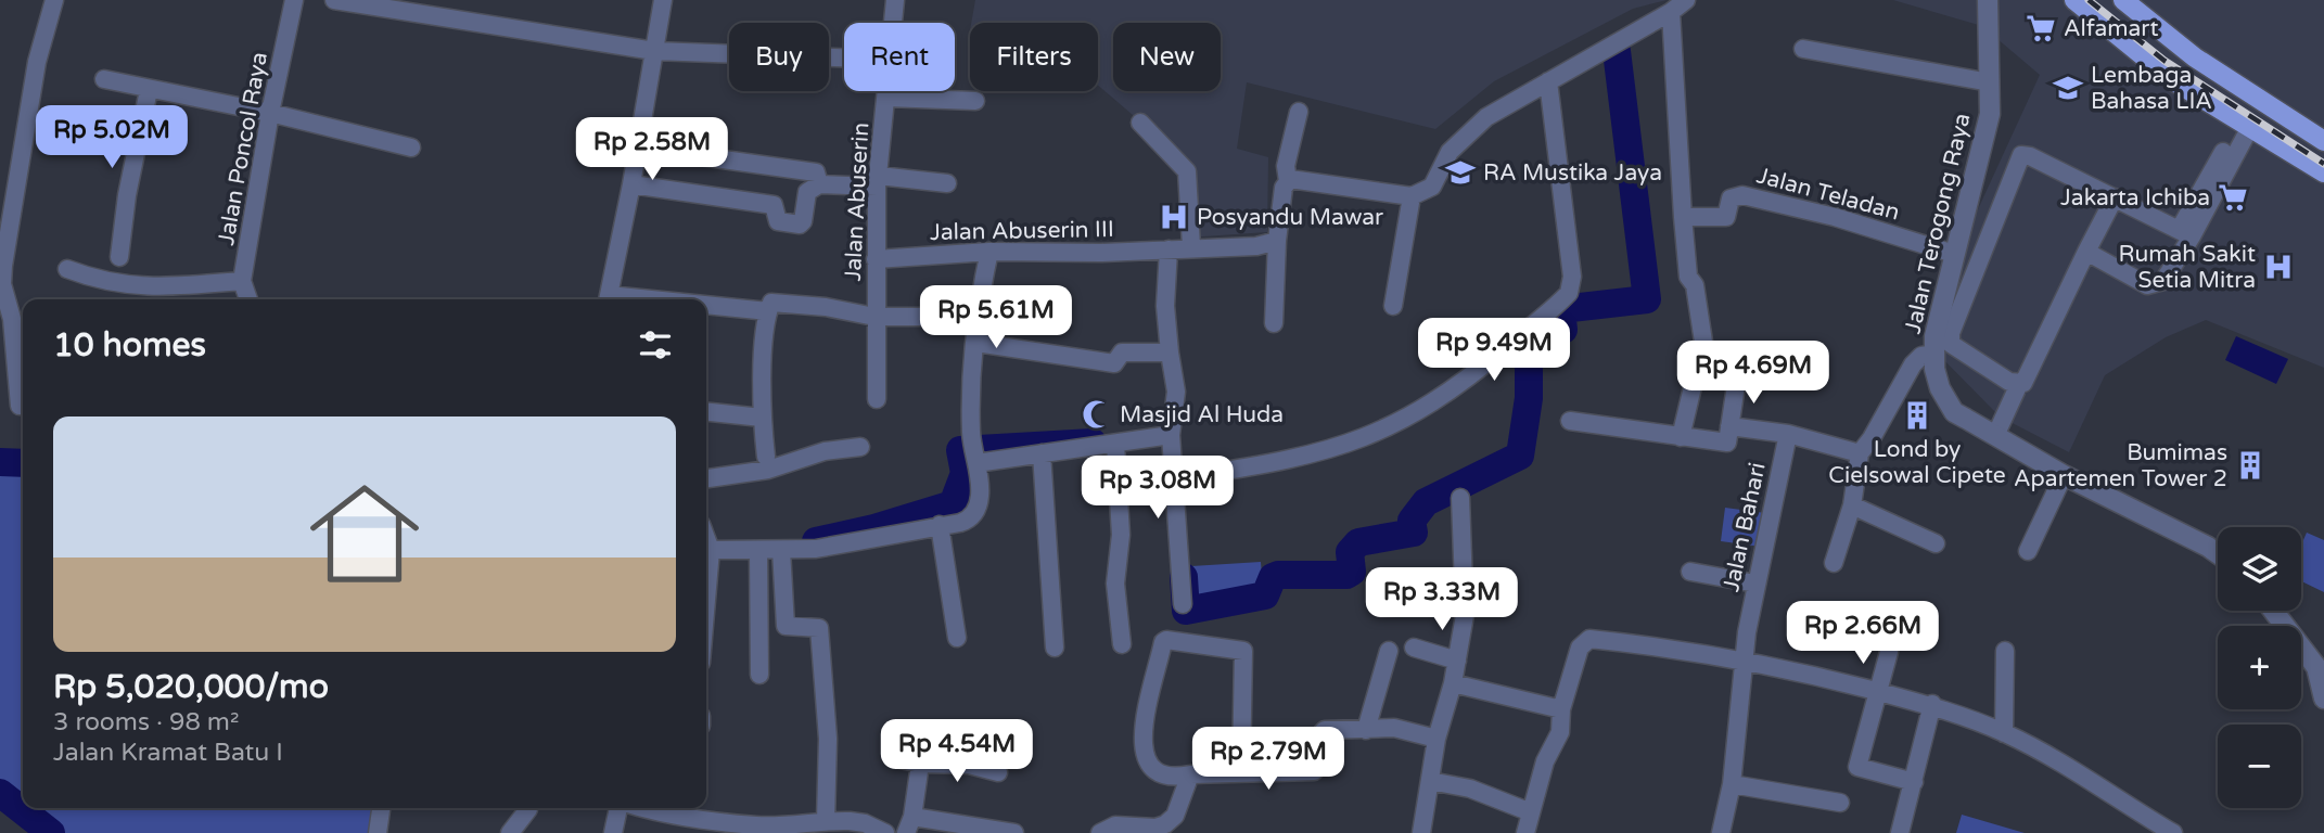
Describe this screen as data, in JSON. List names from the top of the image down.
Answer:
{
  "streets": {
    "street": [
      "Jalan Poncol Raya",
      "Jalan Teladan",
      "Jalan Abuserin",
      "Jalan Terogong Raya",
      "Jalan Abuserin III",
      "Jalan Bahari"
    ]
  },
  "crossings": [
    ["Jalan Teladan", "Jalan Terogong Raya"],
    ["Jalan Abuserin", "Jalan Abuserin III"]
  ],
  "places": {
    "supermarket": ["Alfamart", "Jakarta Ichiba"],
    "school or university": ["Lembaga Bahasa LIA", "RA Mustika Jaya"],
    "hospital": ["Posyandu Mawar", "Rumah Sakit Setia Mitra"],
    "mosque": ["Masjid Al Huda"],
    "building": ["Lond by Cielsowal Cipete", "Bumimas Apartemen Tower 2"]
  },
  "page": {
    "chip": [
      "Buy",
      "Rent",
      "Filters",
      "New"
    ],
    "price": [
      "Rp 5.02M",
      "Rp 2.58M",
      "Rp 5.61M",
      "Rp 9.49M",
      "Rp 4.69M",
      "Rp 3.08M",
      "Rp 3.33M",
      "Rp 2.66M",
      "Rp 4.54M",
      "Rp 2.79M"
    ],
    "heading": "10 homes",
    "list": [
      {
        "name": "Rp 5,020,000/mo",
        "note": "3 rooms · 98 m² · Jalan Kramat Batu I"
      }
    ],
    "map_buttons": ["+", "−"]
  }
}
